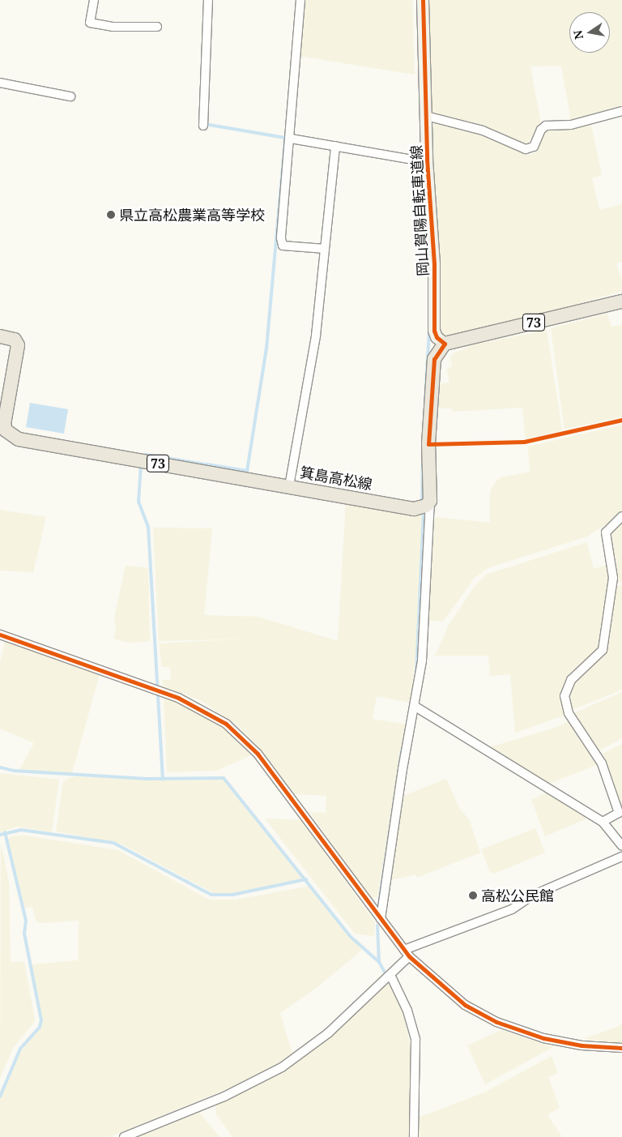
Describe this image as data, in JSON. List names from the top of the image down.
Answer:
{
  "streets": {
    "main road": ["岡山賀陽自転車道線", "73", "箕島高松線"]
  },
  "crossings": [
    ["岡山賀陽自転車道線", "73"]
  ],
  "places": ["県立高松農業高等学校", "高松公民館"],
  "north": "left"
}
